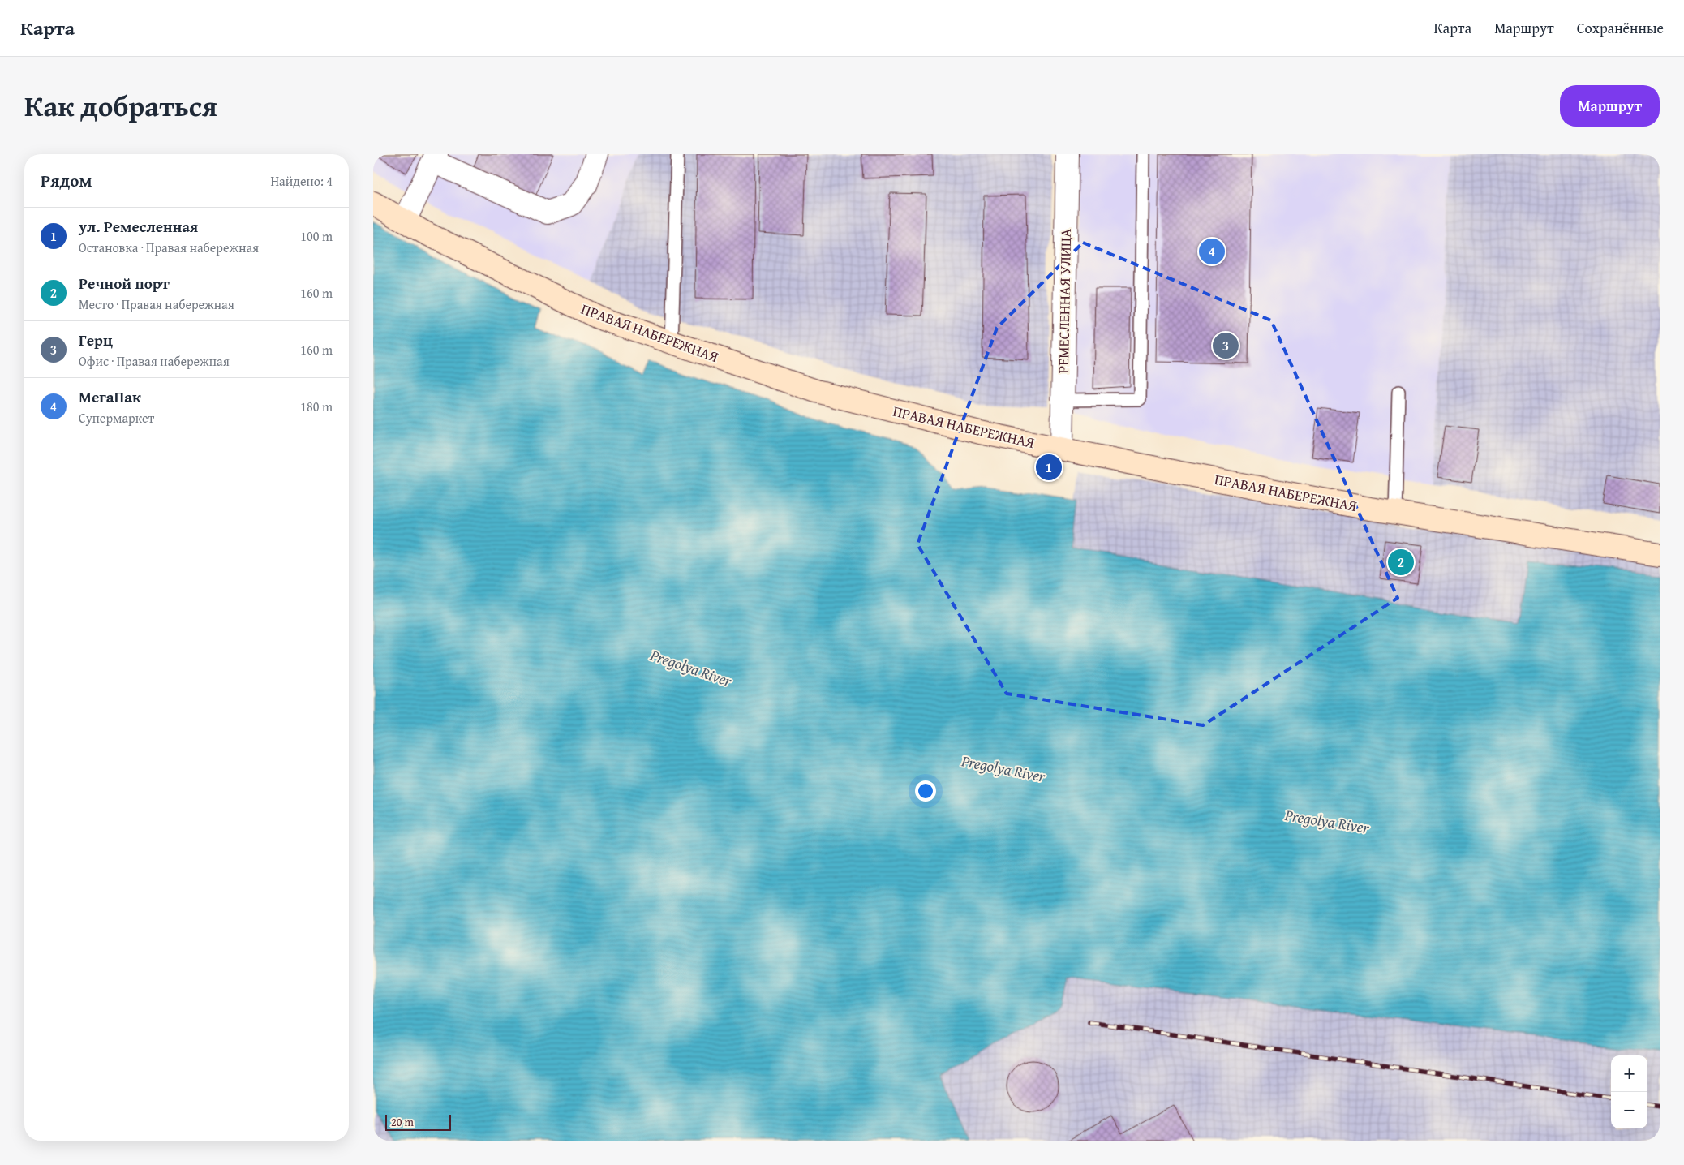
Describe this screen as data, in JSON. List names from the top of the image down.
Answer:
{
  "streets": {
    "main road": ["ПРАВАЯ НАБЕРЕЖНАЯ"],
    "street": ["РЕМЕСЛЕННАЯ УЛИЦА"]
  },
  "crossings": [
    ["РЕМЕСЛЕННАЯ УЛИЦА", "ПРАВАЯ НАБЕРЕЖНАЯ"]
  ],
  "water": ["Pregolya River"],
  "scale_bar": "20 m",
  "page": {
    "header": "Карта",
    "nav": ["Карта", "Маршрут", "Сохранённые"],
    "title": "Как добраться",
    "buttons": "Маршрут",
    "heading": ["Рядом", "Найдено: 4"],
    "list": [
      {
        "mark": "1",
        "name": "ул. Ремесленная",
        "note": "Остановка · Правая набережная",
        "value": "100 m"
      },
      {
        "mark": "2",
        "name": "Речной порт",
        "note": "Место · Правая набережная",
        "value": "160 m"
      },
      {
        "mark": "3",
        "name": "Герц",
        "note": "Офис · Правая набережная",
        "value": "160 m"
      },
      {
        "mark": "4",
        "name": "МегаПак",
        "note": "Супермаркет",
        "value": "180 m"
      }
    ],
    "pins": [
      "4",
      "3",
      "1",
      "2"
    ],
    "map_buttons": ["+", "−"],
    "scale": "20 m"
  }
}
